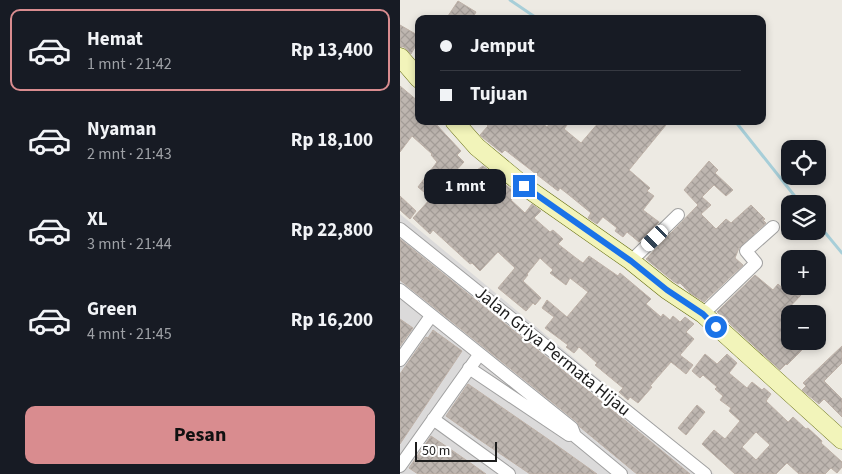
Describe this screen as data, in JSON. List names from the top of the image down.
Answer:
{
  "streets": {
    "street": ["Jalan Griya Permata Hijau"]
  },
  "scale_bar": "50 m",
  "page": {
    "list": [
      {
        "name": "Hemat",
        "note": "1 mnt · 21:42",
        "value": "Rp 13,400"
      },
      {
        "name": "Nyaman",
        "note": "2 mnt · 21:43",
        "value": "Rp 18,100"
      },
      {
        "name": "XL",
        "note": "3 mnt · 21:44",
        "value": "Rp 22,800"
      },
      {
        "name": "Green",
        "note": "4 mnt · 21:45",
        "value": "Rp 16,200"
      }
    ],
    "banner": ["Jemput", "Tujuan"],
    "map_buttons": ["+", "−"],
    "bubble": "1 mnt",
    "buttons": "Pesan",
    "scale": "50 m"
  }
}
